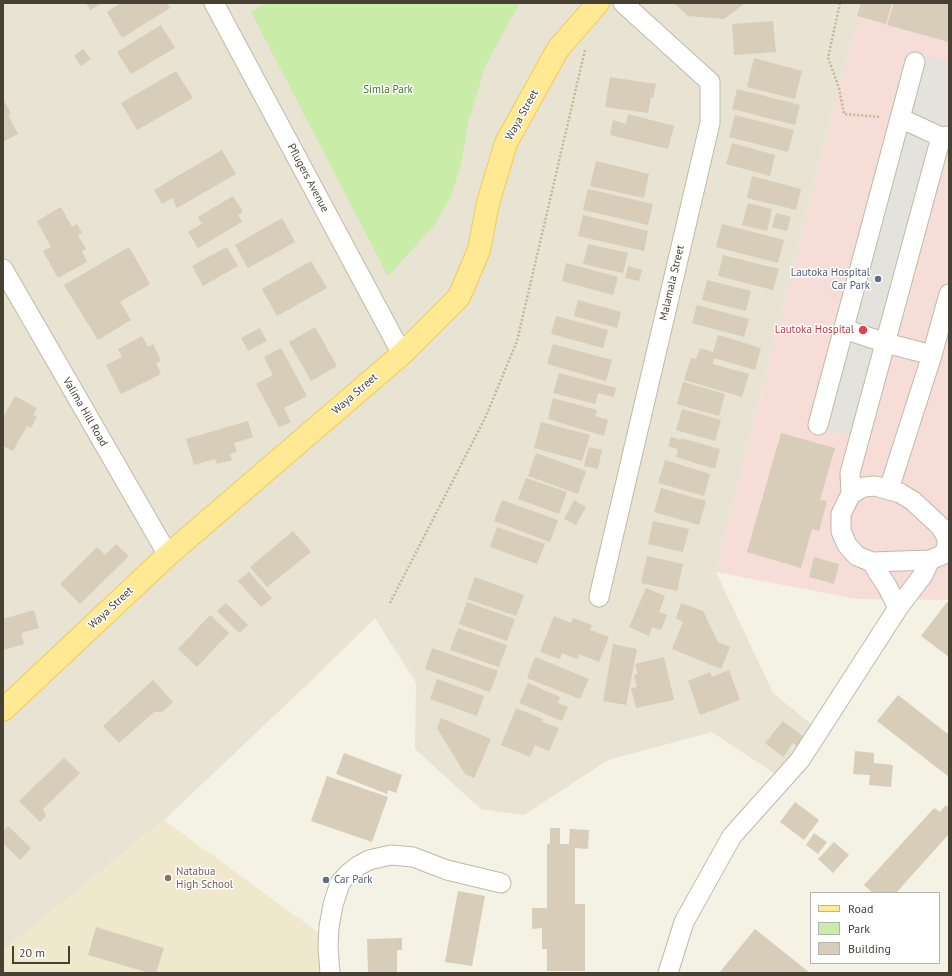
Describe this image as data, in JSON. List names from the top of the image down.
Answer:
{
  "streets": {
    "main road": ["Waya Street"],
    "street": ["Pflugers Avenue", "Malamala Street", "Valima Hill Road"]
  },
  "crossings": [
    ["Waya Street", "Pflugers Avenue"],
    ["Waya Street", "Valima Hill Road"]
  ],
  "parks": ["Simla Park"],
  "places": [
    "Lautoka Hospital Car Park",
    "Lautoka Hospital",
    "Natabua High School",
    "Car Park"
  ],
  "legend": ["Road", "Park", "Building"],
  "scale_bar": "20 m"
}
